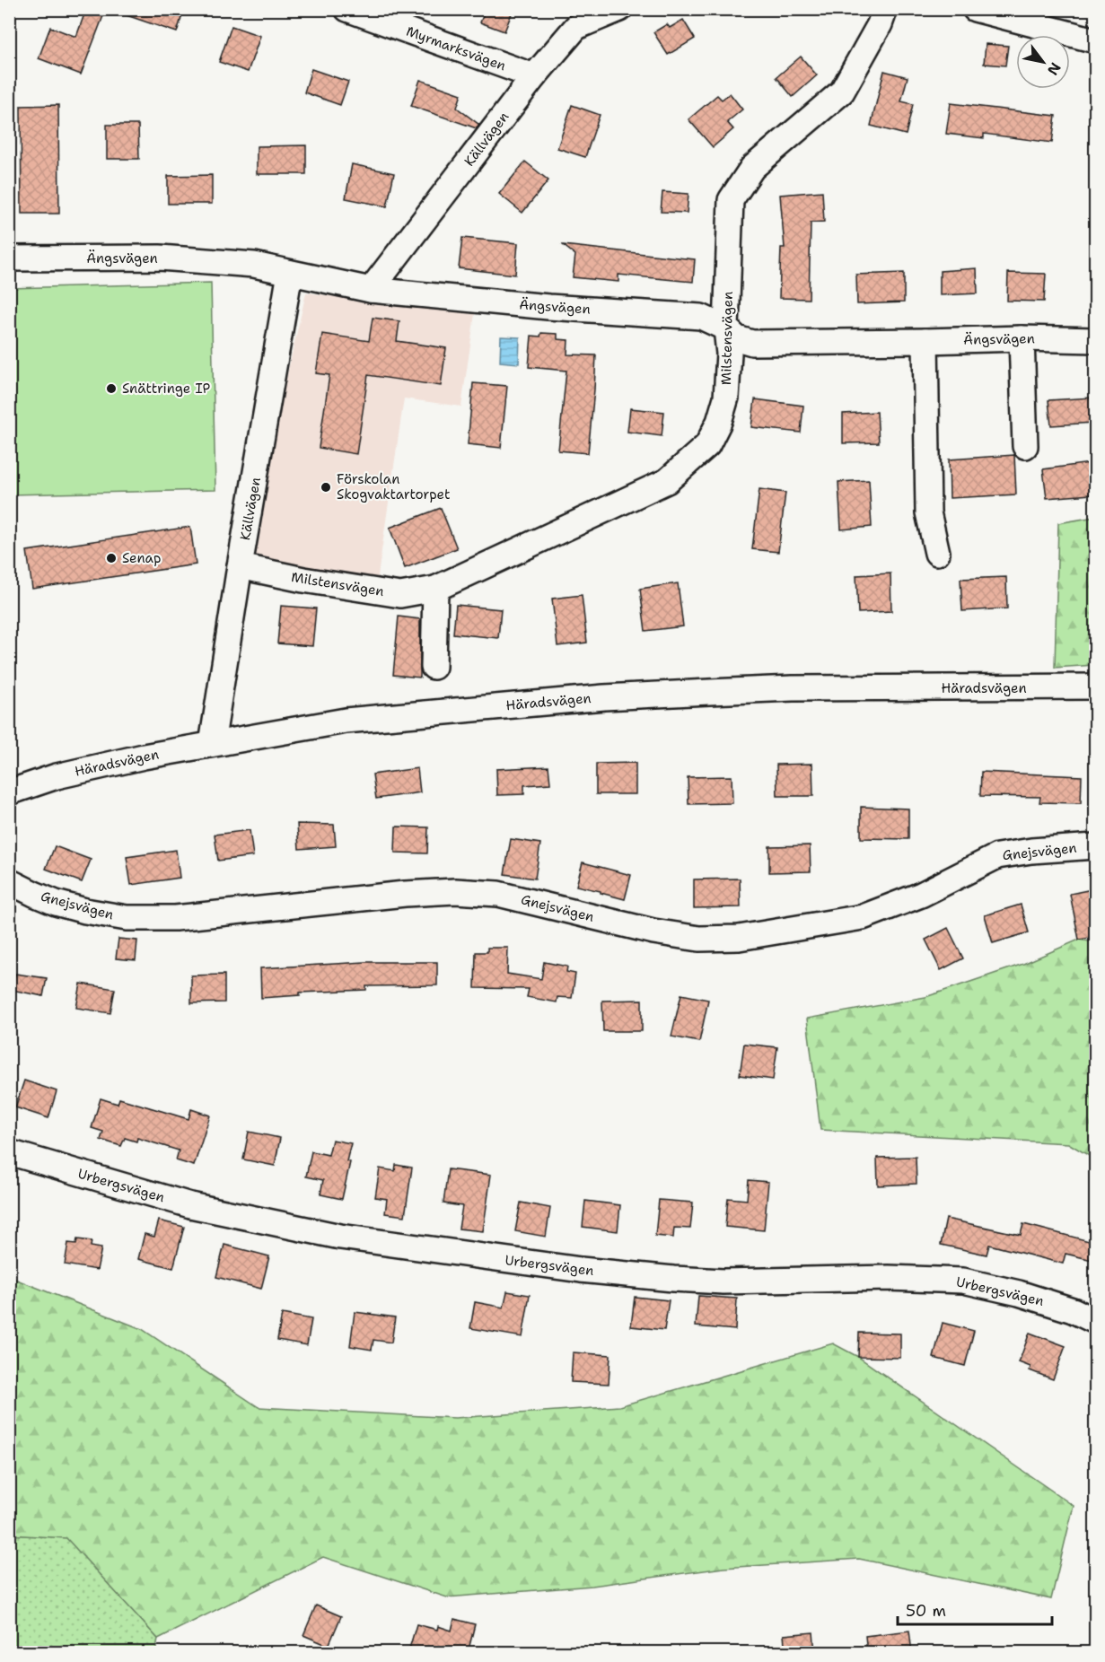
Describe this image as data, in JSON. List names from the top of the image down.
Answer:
{
  "streets": {
    "street": [
      "Myrmarksvägen",
      "Källvägen",
      "Ängsvägen",
      "Milstensvägen",
      "Häradsvägen",
      "Gnejsvägen",
      "Urbergsvägen"
    ]
  },
  "crossings": [
    ["Myrmarksvägen", "Källvägen"],
    ["Källvägen", "Ängsvägen"],
    ["Källvägen", "Milstensvägen"],
    ["Källvägen", "Häradsvägen"],
    ["Ängsvägen", "Milstensvägen"]
  ],
  "places": ["Snättringe IP", "Förskolan Skogvaktartorpet", "Senap"],
  "scale_bar": "50 m",
  "north": "bottom right"
}
